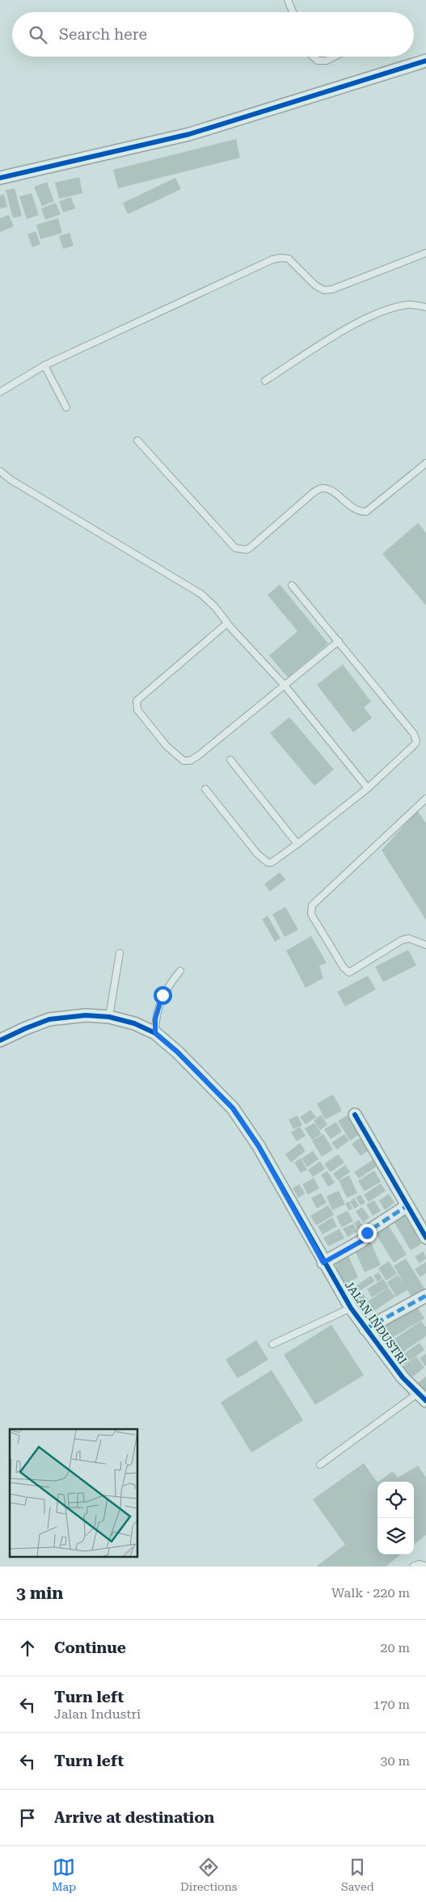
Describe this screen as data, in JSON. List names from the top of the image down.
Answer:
{
  "streets": {
    "street": ["JALAN INDUSTRI"]
  },
  "page": {
    "search": "Search here",
    "heading": ["3 min", "Walk · 220 m"],
    "list": [
      ["Continue", "20 m"],
      ["Turn left", "Jalan Industri", "170 m"],
      ["Turn left", "30 m"],
      "Arrive at destination"
    ],
    "nav": ["Map", "Directions", "Saved"]
  }
}
